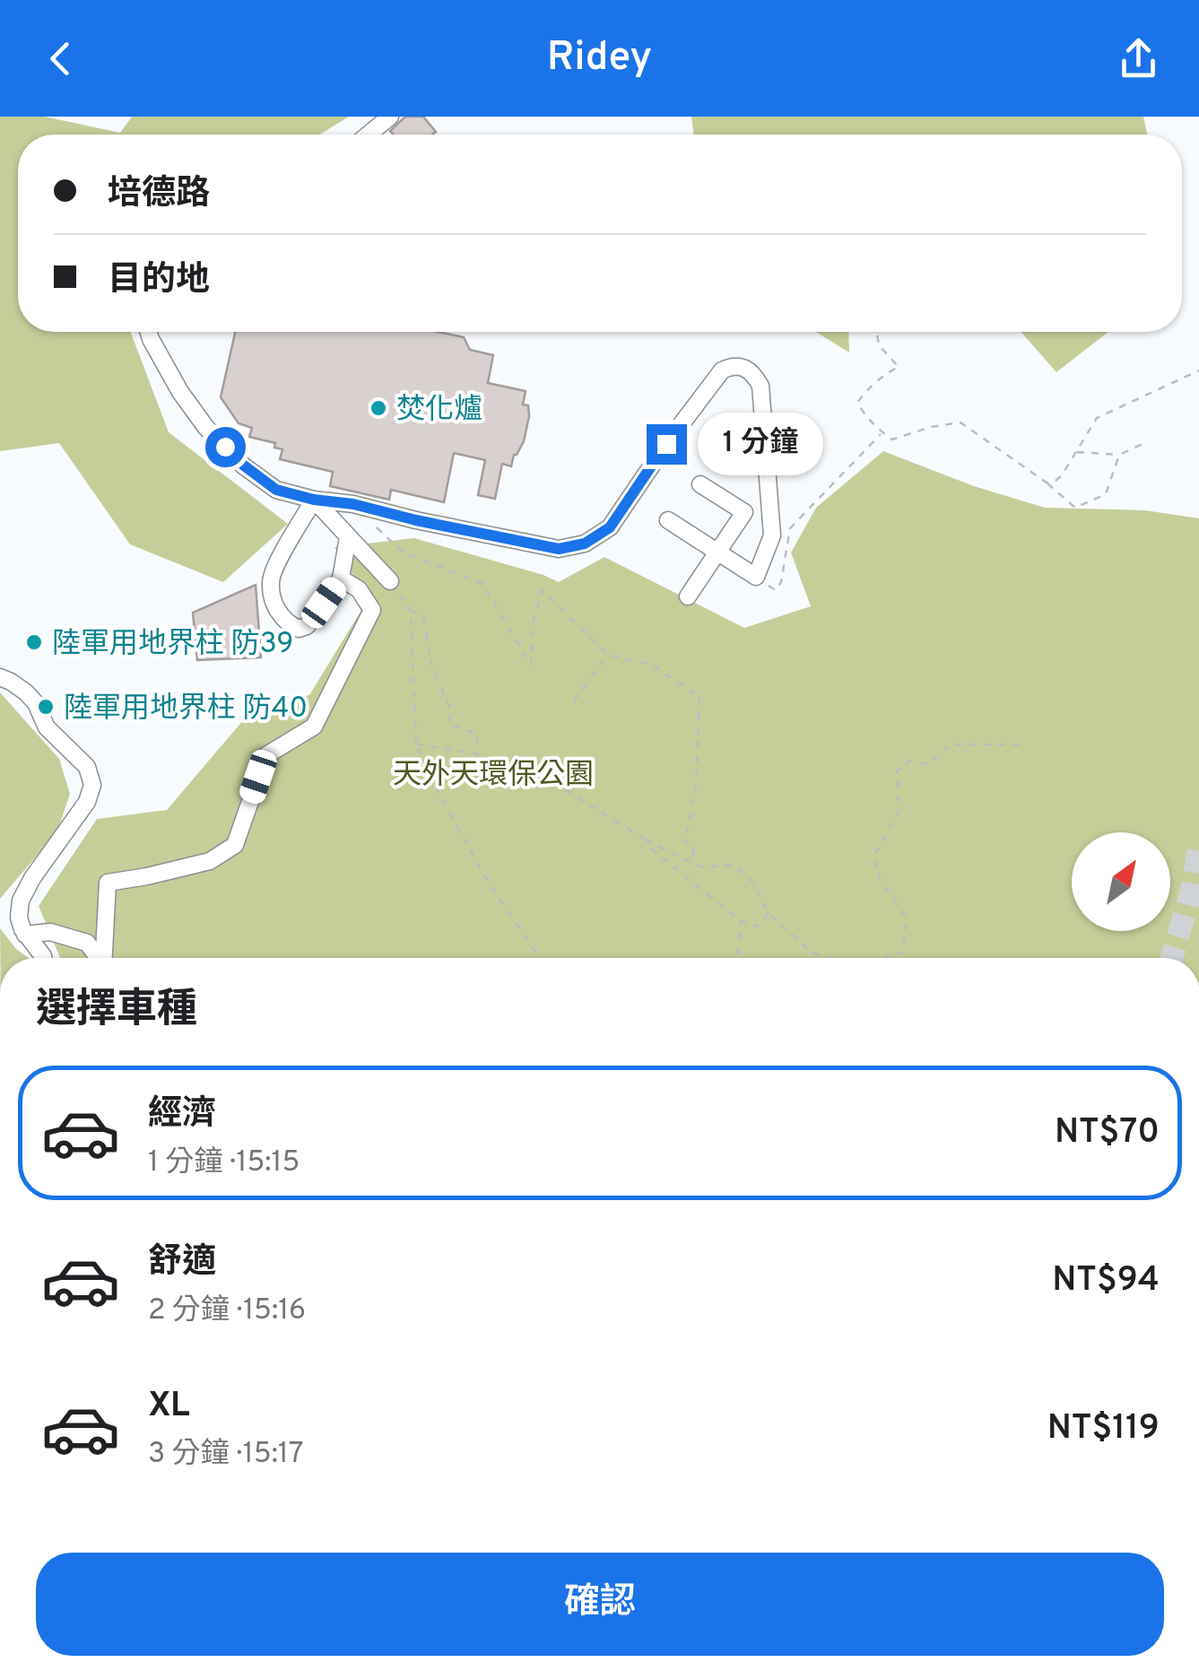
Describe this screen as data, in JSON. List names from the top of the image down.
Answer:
{
  "parks": ["天外天環保公園"],
  "places": ["焚化爐", "陸軍用地界柱 防39", "陸軍用地界柱 防40"],
  "north": "top right",
  "page": {
    "header": "Ridey",
    "banner": ["培德路", "目的地"],
    "bubble": "1 分鐘",
    "heading": "選擇車種",
    "list": [
      {
        "name": "經濟",
        "note": "1 分鐘 · 15:15",
        "value": "NT$70"
      },
      {
        "name": "舒適",
        "note": "2 分鐘 · 15:16",
        "value": "NT$94"
      },
      {
        "name": "XL",
        "note": "3 分鐘 · 15:17",
        "value": "NT$119"
      }
    ],
    "buttons": "確認"
  }
}
